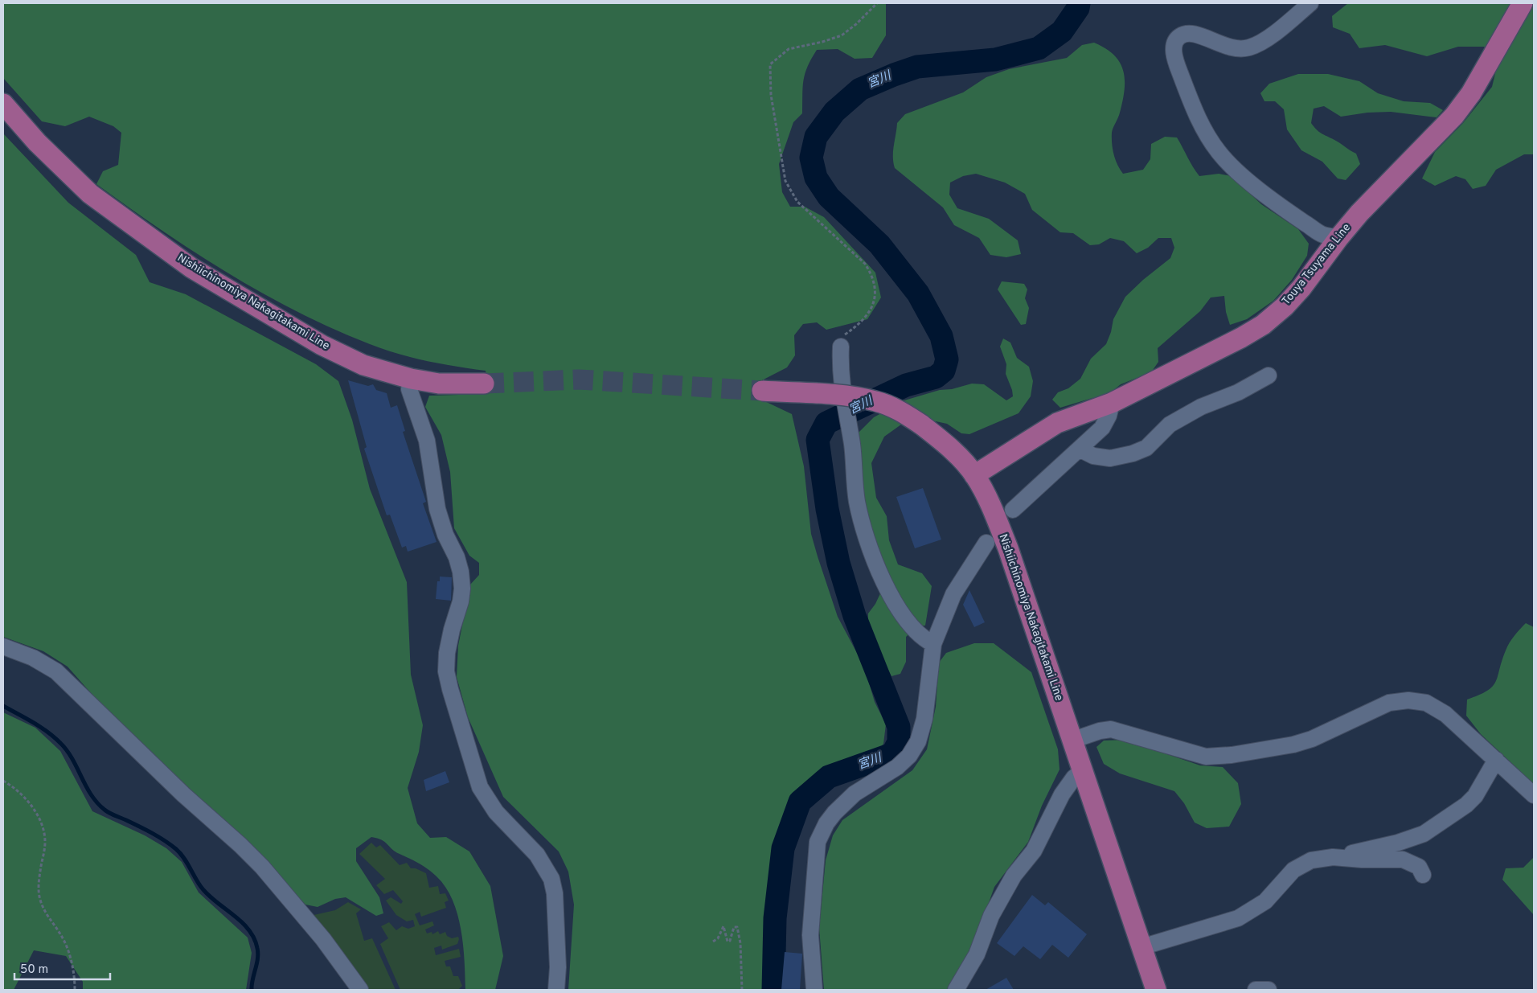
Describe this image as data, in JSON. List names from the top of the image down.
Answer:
{
  "streets": {
    "main road": ["Touya Tsuyama Line", "Nishiichinomiya Nakagitakami Line"]
  },
  "crossings": [
    ["Touya Tsuyama Line", "Nishiichinomiya Nakagitakami Line"]
  ],
  "water": ["宮川"],
  "scale_bar": "50 m"
}
